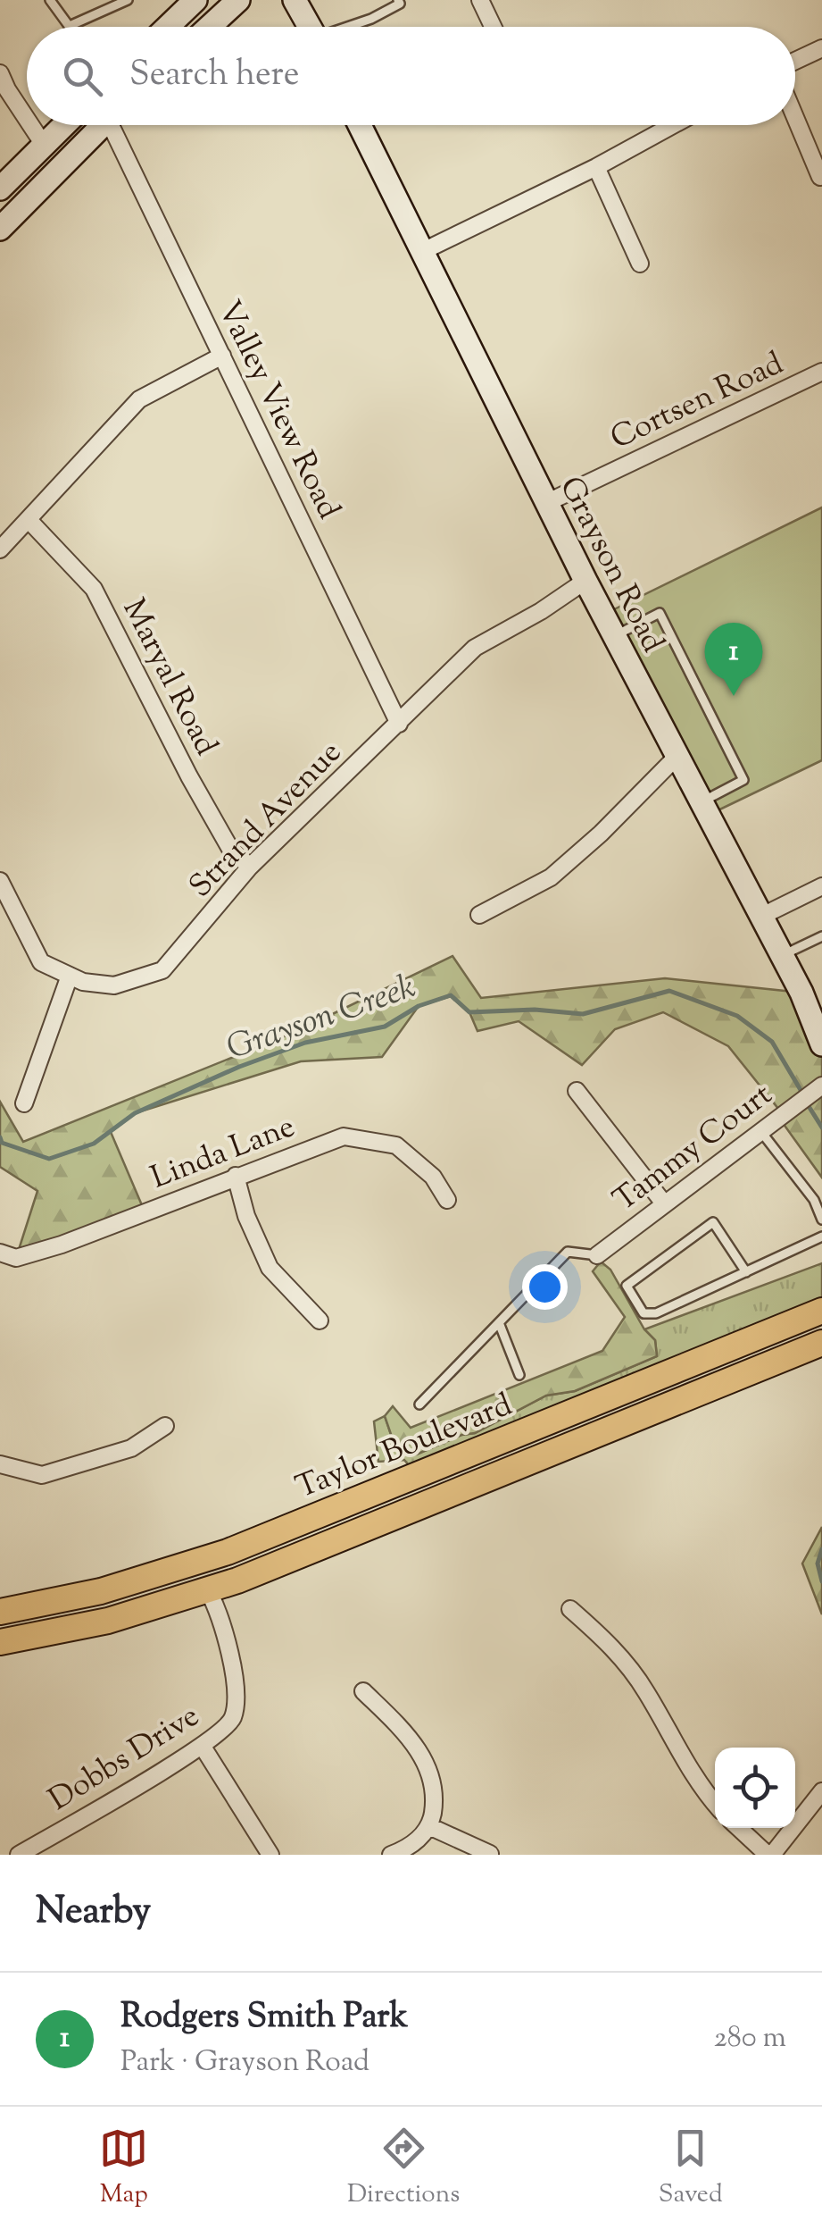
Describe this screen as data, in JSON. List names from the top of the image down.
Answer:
{
  "streets": {
    "main road": ["Taylor Boulevard"],
    "street": [
      "Cortsen Road",
      "Valley View Road",
      "Grayson Road",
      "Maryal Road",
      "Strand Avenue",
      "Tammy Court",
      "Linda Lane",
      "Dobbs Drive"
    ]
  },
  "crossings": [
    ["Cortsen Road", "Grayson Road"],
    ["Valley View Road", "Strand Avenue"],
    ["Grayson Road", "Strand Avenue"],
    ["Maryal Road", "Strand Avenue"],
    ["Taylor Boulevard", "Dobbs Drive"]
  ],
  "water": ["Grayson Creek"],
  "page": {
    "search": "Search here",
    "pins": "1",
    "heading": "Nearby",
    "list": [
      {
        "mark": "1",
        "name": "Rodgers Smith Park",
        "note": "Park · Grayson Road",
        "value": "280 m"
      }
    ],
    "nav": ["Map", "Directions", "Saved"]
  }
}
